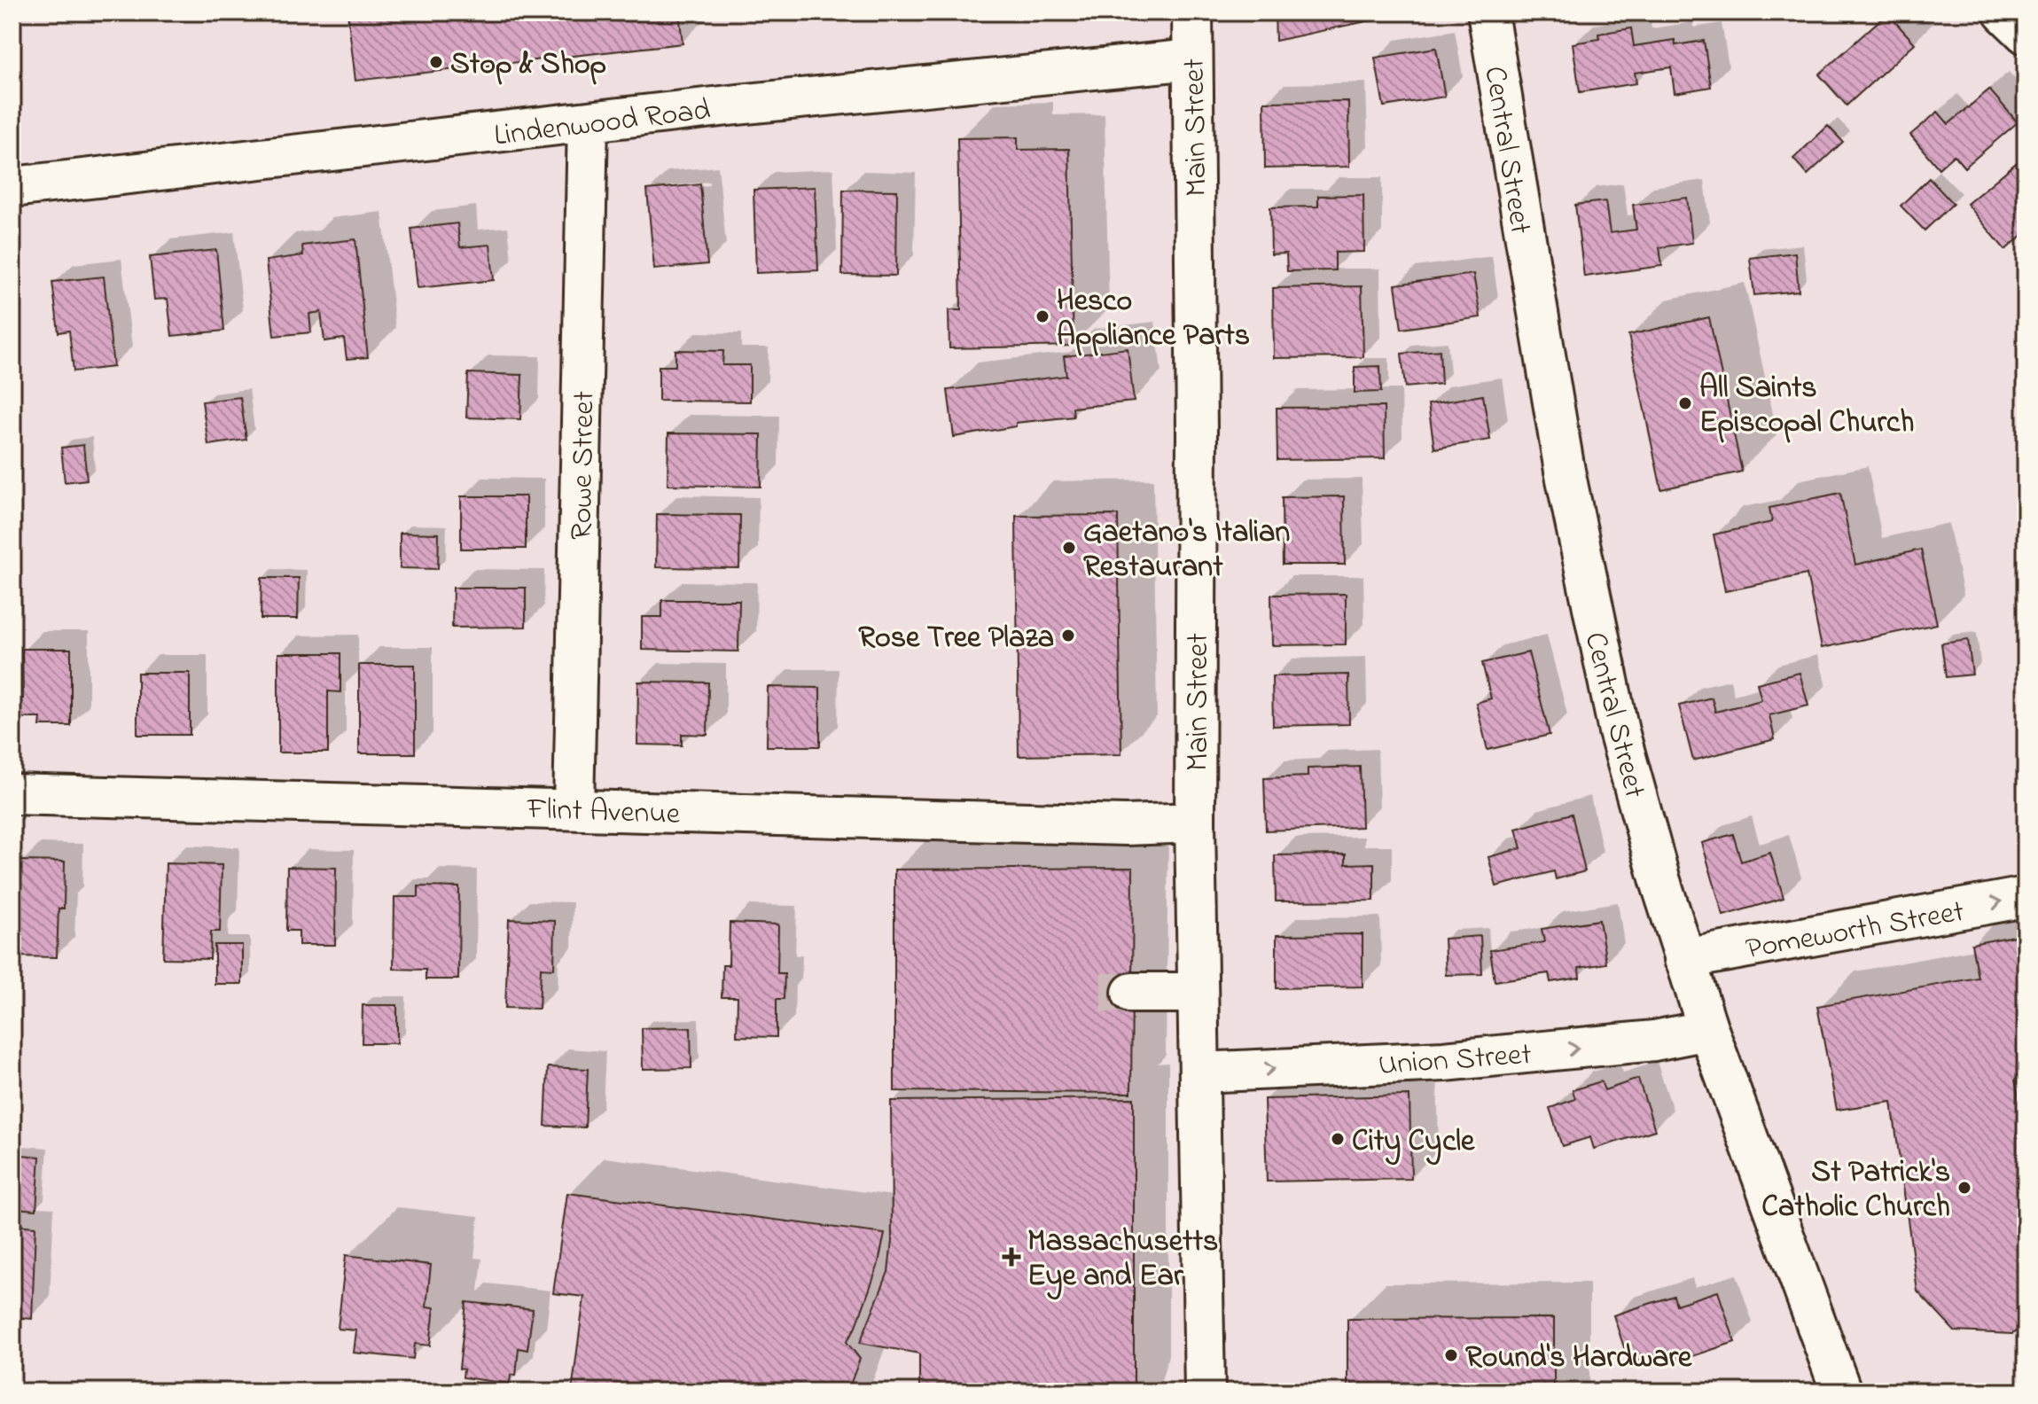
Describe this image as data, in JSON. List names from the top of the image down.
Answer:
{
  "streets": {
    "street": [
      "Lindenwood Road",
      "Main Street",
      "Central Street",
      "Rowe Street",
      "Flint Avenue",
      "Pomeworth Street",
      "Union Street"
    ]
  },
  "crossings": [
    ["Lindenwood Road", "Main Street"],
    ["Lindenwood Road", "Rowe Street"],
    ["Main Street", "Flint Avenue"],
    ["Main Street", "Union Street"],
    ["Central Street", "Pomeworth Street"],
    ["Central Street", "Union Street"],
    ["Rowe Street", "Flint Avenue"]
  ],
  "one_way": ["Pomeworth Street", "Union Street"],
  "places": {
    "other": [
      "Stop & Shop",
      "Hesco Appliance Parts",
      "All Saints Episcopal Church",
      "Gaetano's Italian Restaurant",
      "Rose Tree Plaza",
      "City Cycle",
      "St Patrick's Catholic Church",
      "Round's Hardware"
    ],
    "health": ["Massachusetts Eye and Ear"]
  }
}
